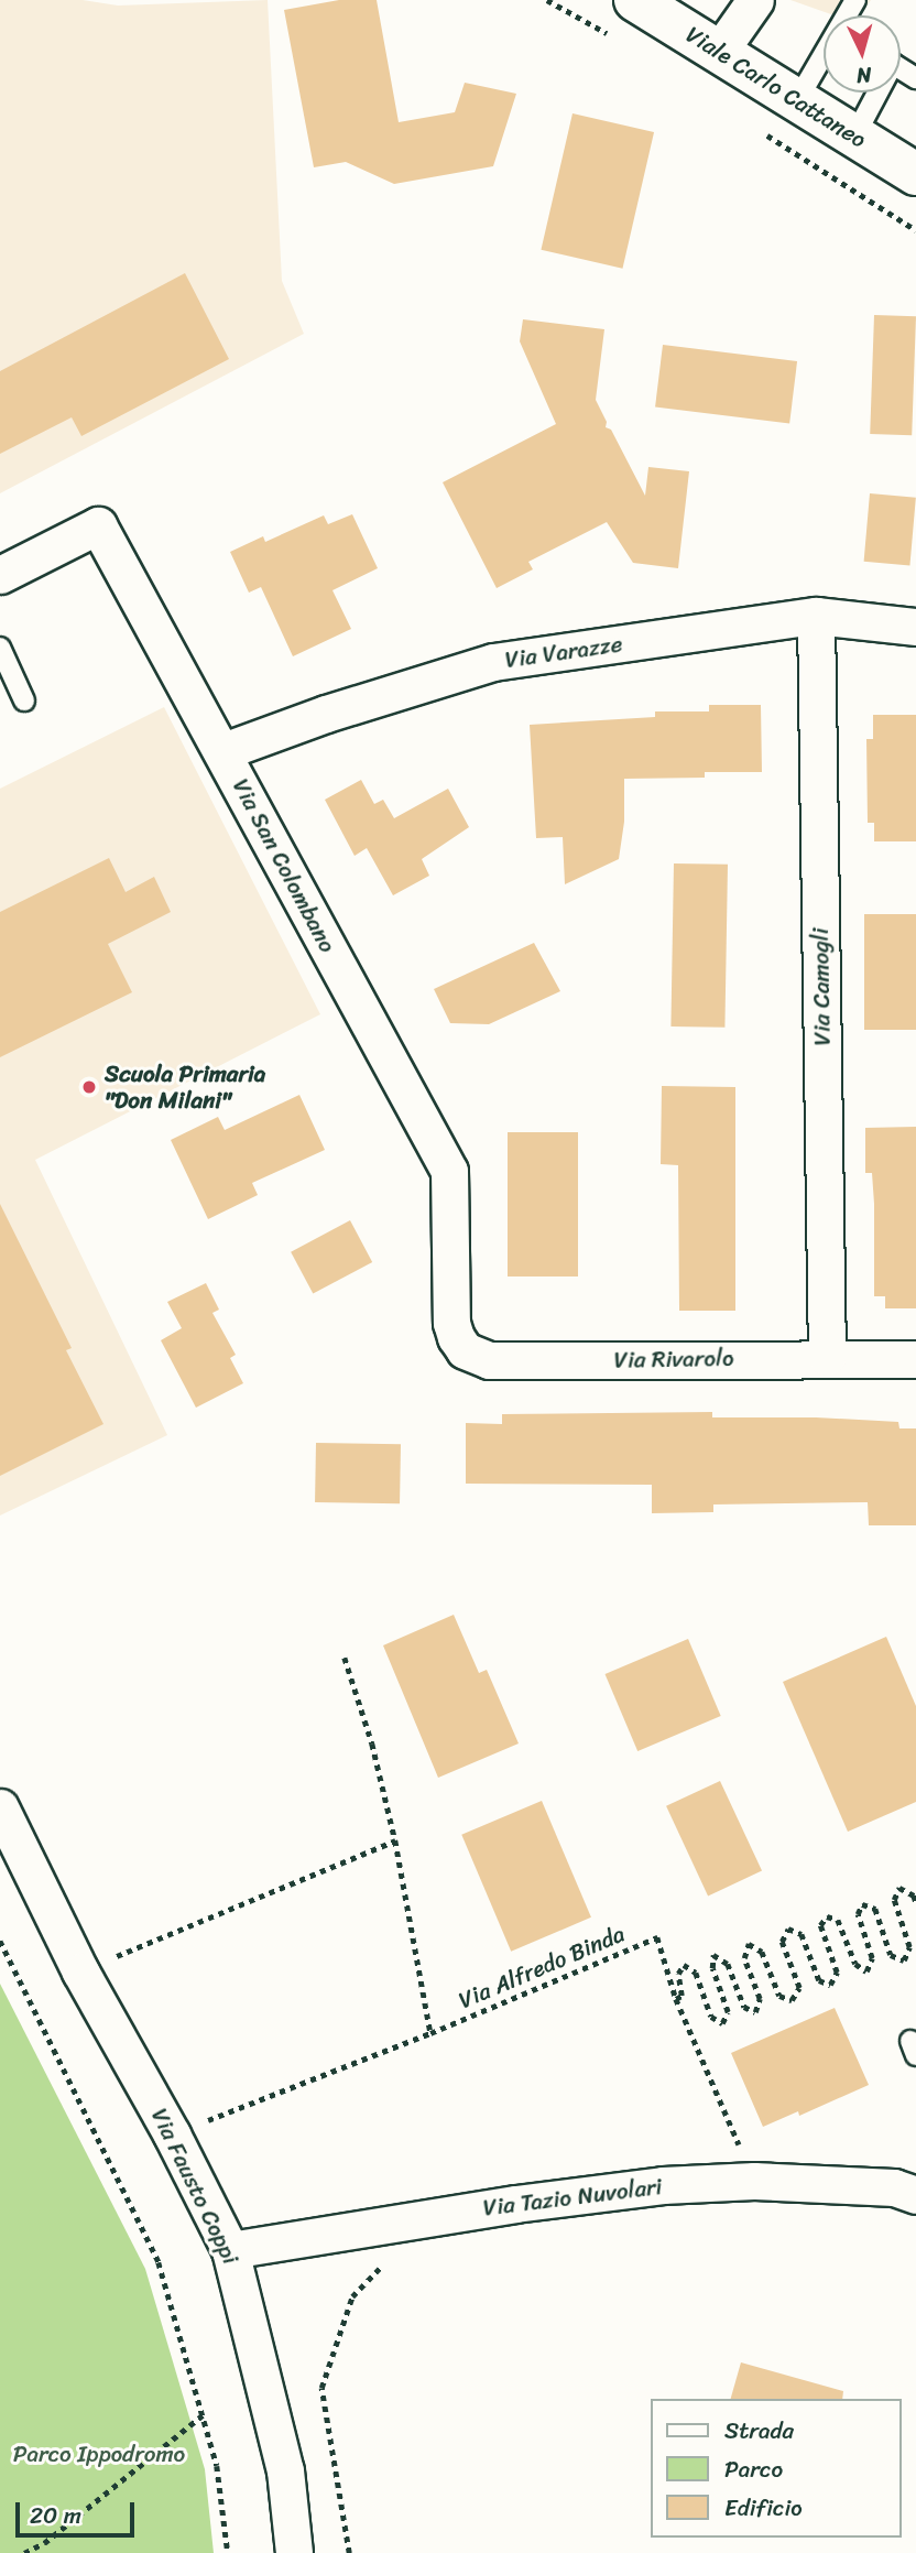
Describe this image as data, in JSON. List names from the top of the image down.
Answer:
{
  "streets": {
    "main road": ["Viale Carlo Cattaneo"],
    "street": [
      "Via Varazze",
      "Via San Colombano",
      "Via Camogli",
      "Via Rivarolo",
      "Via Fausto Coppi",
      "Via Tazio Nuvolari"
    ],
    "path": ["Via Alfredo Binda"]
  },
  "crossings": [
    ["Via Varazze", "Via San Colombano"],
    ["Via Varazze", "Via Camogli"],
    ["Via San Colombano", "Via Rivarolo"],
    ["Via Camogli", "Via Rivarolo"],
    ["Via Fausto Coppi", "Via Tazio Nuvolari"]
  ],
  "parks": ["Parco Ippodromo"],
  "places": ["Scuola Primaria \"Don Milani\""],
  "legend": ["Strada", "Parco", "Edificio"],
  "scale_bar": "20 m",
  "north": "bottom"
}
